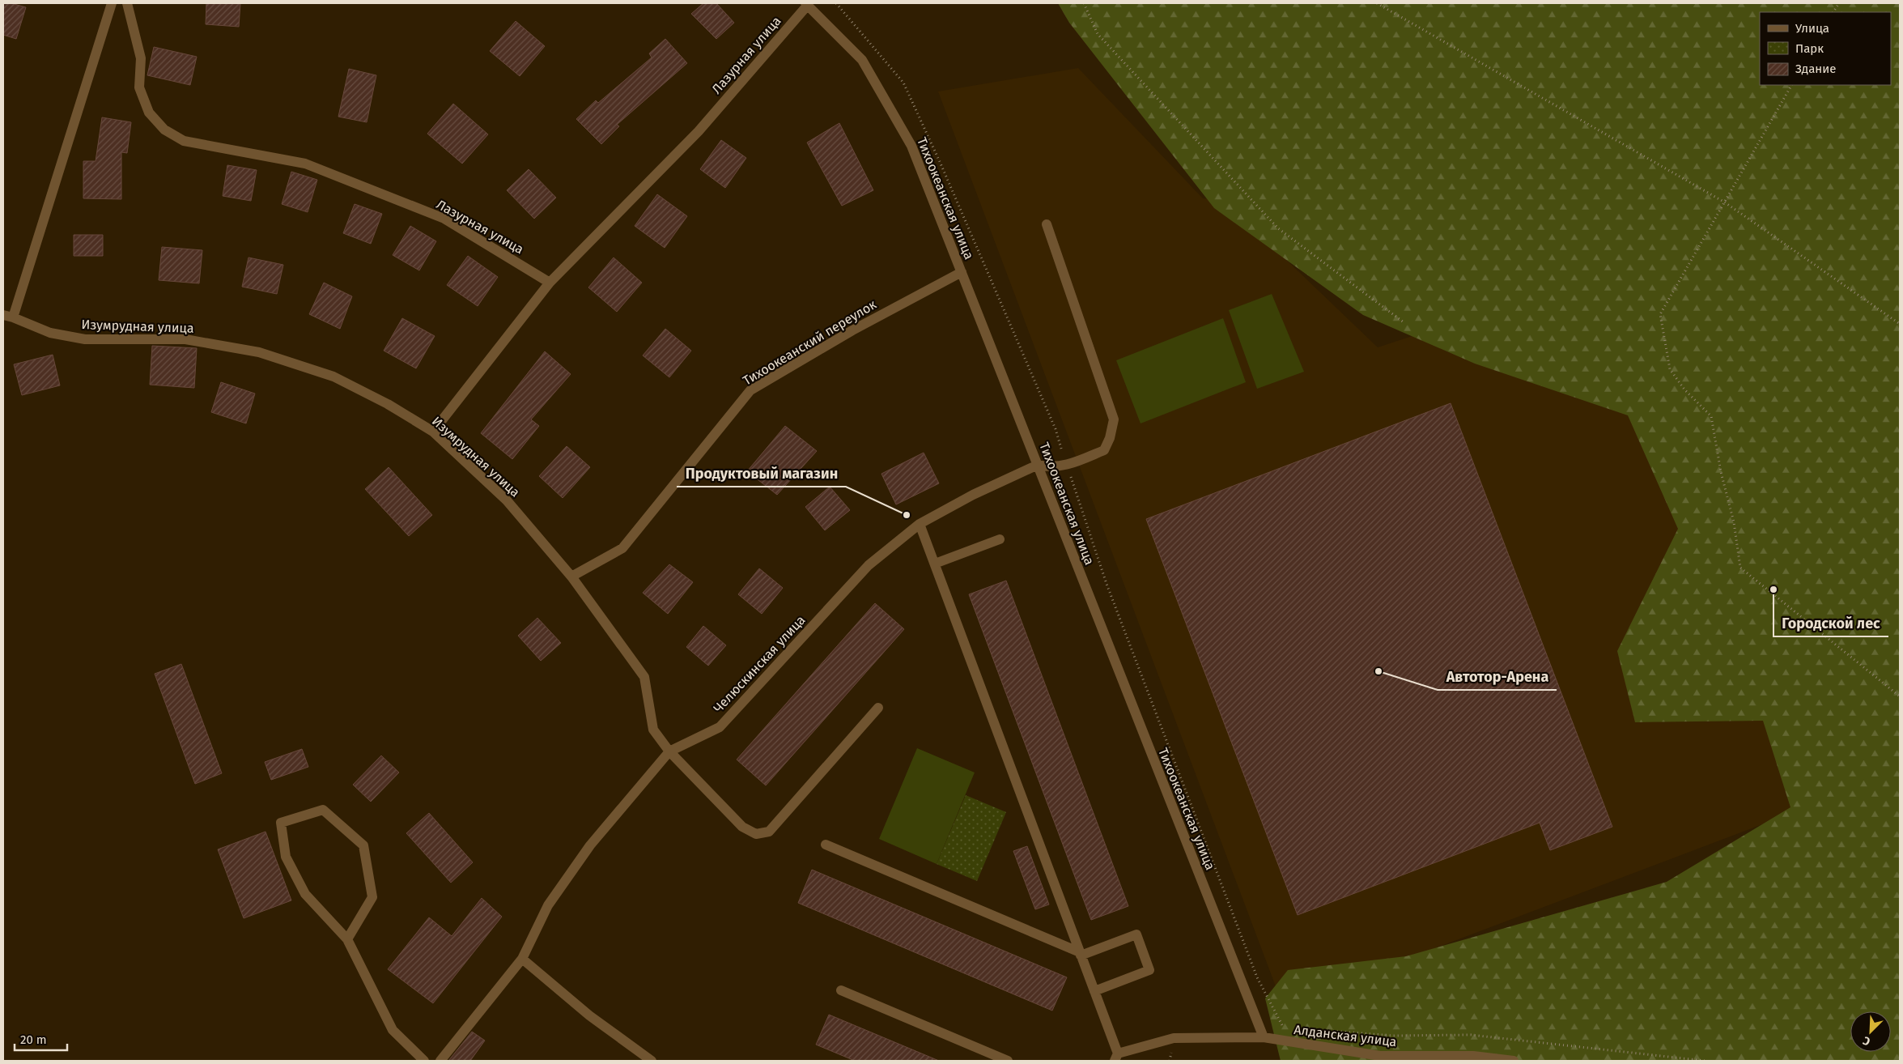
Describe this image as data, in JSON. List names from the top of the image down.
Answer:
{
  "streets": {
    "street": [
      "Лазурная улица",
      "Тихоокеанская улица",
      "Изумрудная улица",
      "Тихоокеанский переулок",
      "Челюскинская улица",
      "Алданская улица"
    ]
  },
  "crossings": [
    ["Лазурная улица", "Тихоокеанская улица"],
    ["Тихоокеанская улица", "Тихоокеанский переулок"],
    ["Тихоокеанская улица", "Челюскинская улица"],
    ["Тихоокеанская улица", "Алданская улица"],
    ["Изумрудная улица", "Тихоокеанский переулок"],
    ["Изумрудная улица", "Челюскинская улица"]
  ],
  "places": ["Продуктовый магазин", "Городской лес", "Автотор-Арена"],
  "legend": ["Улица", "Парк", "Здание"],
  "scale_bar": "20 m",
  "north": "bottom left"
}
